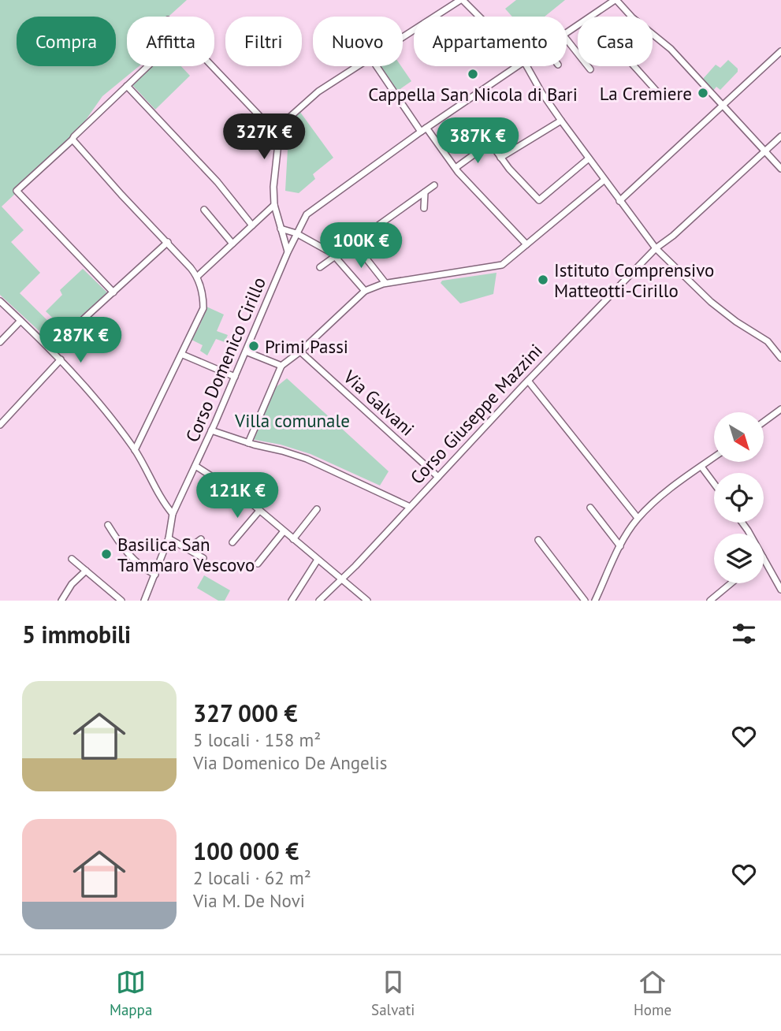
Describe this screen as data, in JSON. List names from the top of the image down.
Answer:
{
  "streets": {
    "street": ["Corso Domenico Cirillo", "Via Galvani", "Corso Giuseppe Mazzini"]
  },
  "crossings": [
    ["Via Galvani", "Corso Giuseppe Mazzini"]
  ],
  "parks": ["Villa comunale"],
  "places": [
    "Cappella San Nicola di Bari",
    "La Cremiere",
    "Istituto Comprensivo Matteotti-Cirillo",
    "Primi Passi",
    "Basilica San Tammaro Vescovo"
  ],
  "north": "bottom right",
  "page": {
    "chip": [
      "Compra",
      "Affitta",
      "Filtri",
      "Nuovo",
      "Appartamento",
      "Casa"
    ],
    "price": [
      "327K €",
      "387K €",
      "100K €",
      "287K €",
      "121K €"
    ],
    "heading": "5 immobili",
    "list": [
      {
        "name": "327 000 €",
        "note": "5 locali · 158 m² · Via Domenico De Angelis"
      },
      {
        "name": "100 000 €",
        "note": "2 locali · 62 m² · Via M. De Novi"
      }
    ],
    "tabs": ["Mappa", "Salvati", "Home"]
  }
}
